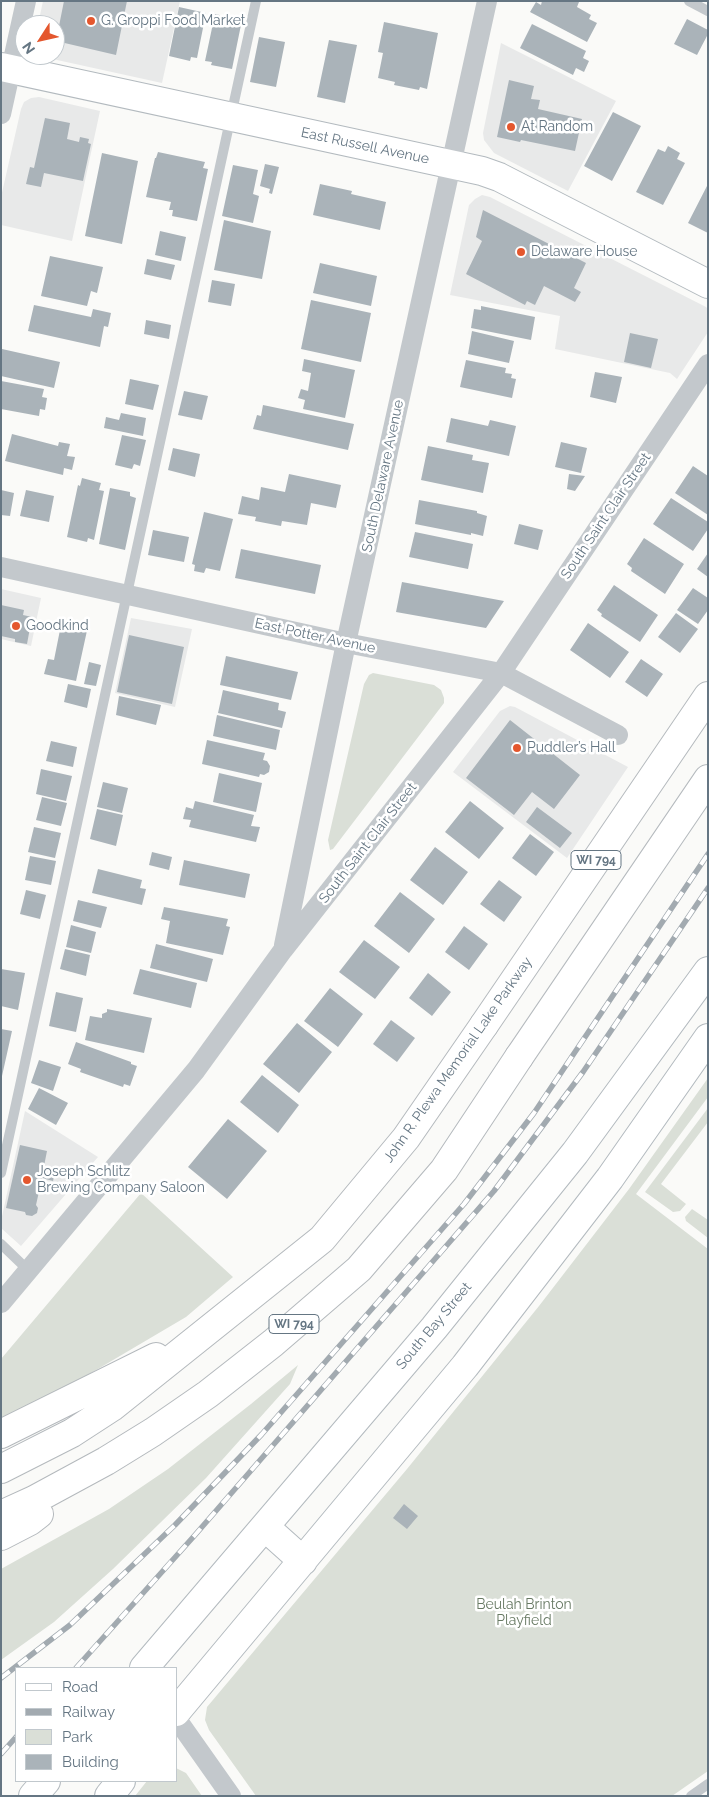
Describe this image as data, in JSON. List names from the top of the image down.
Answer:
{
  "streets": {
    "main road": [
      "East Russell Avenue",
      "WI 794",
      "John R. Plewa Memorial Lake Parkway",
      "South Bay Street"
    ],
    "street": ["South Delaware Avenue", "South Saint Clair Street", "East Potter Avenue"]
  },
  "crossings": [
    ["East Russell Avenue", "South Delaware Avenue"],
    ["South Delaware Avenue", "South Saint Clair Street"],
    ["South Delaware Avenue", "East Potter Avenue"],
    ["South Saint Clair Street", "East Potter Avenue"]
  ],
  "parks": ["Beulah Brinton Playfield"],
  "places": [
    "G. Groppi Food Market",
    "At Random",
    "Delaware House",
    "Goodkind",
    "Puddler’s Hall",
    "Joseph Schlitz Brewing Company Saloon"
  ],
  "legend": [
    "Road",
    "Railway",
    "Park",
    "Building"
  ],
  "north": "bottom left"
}
